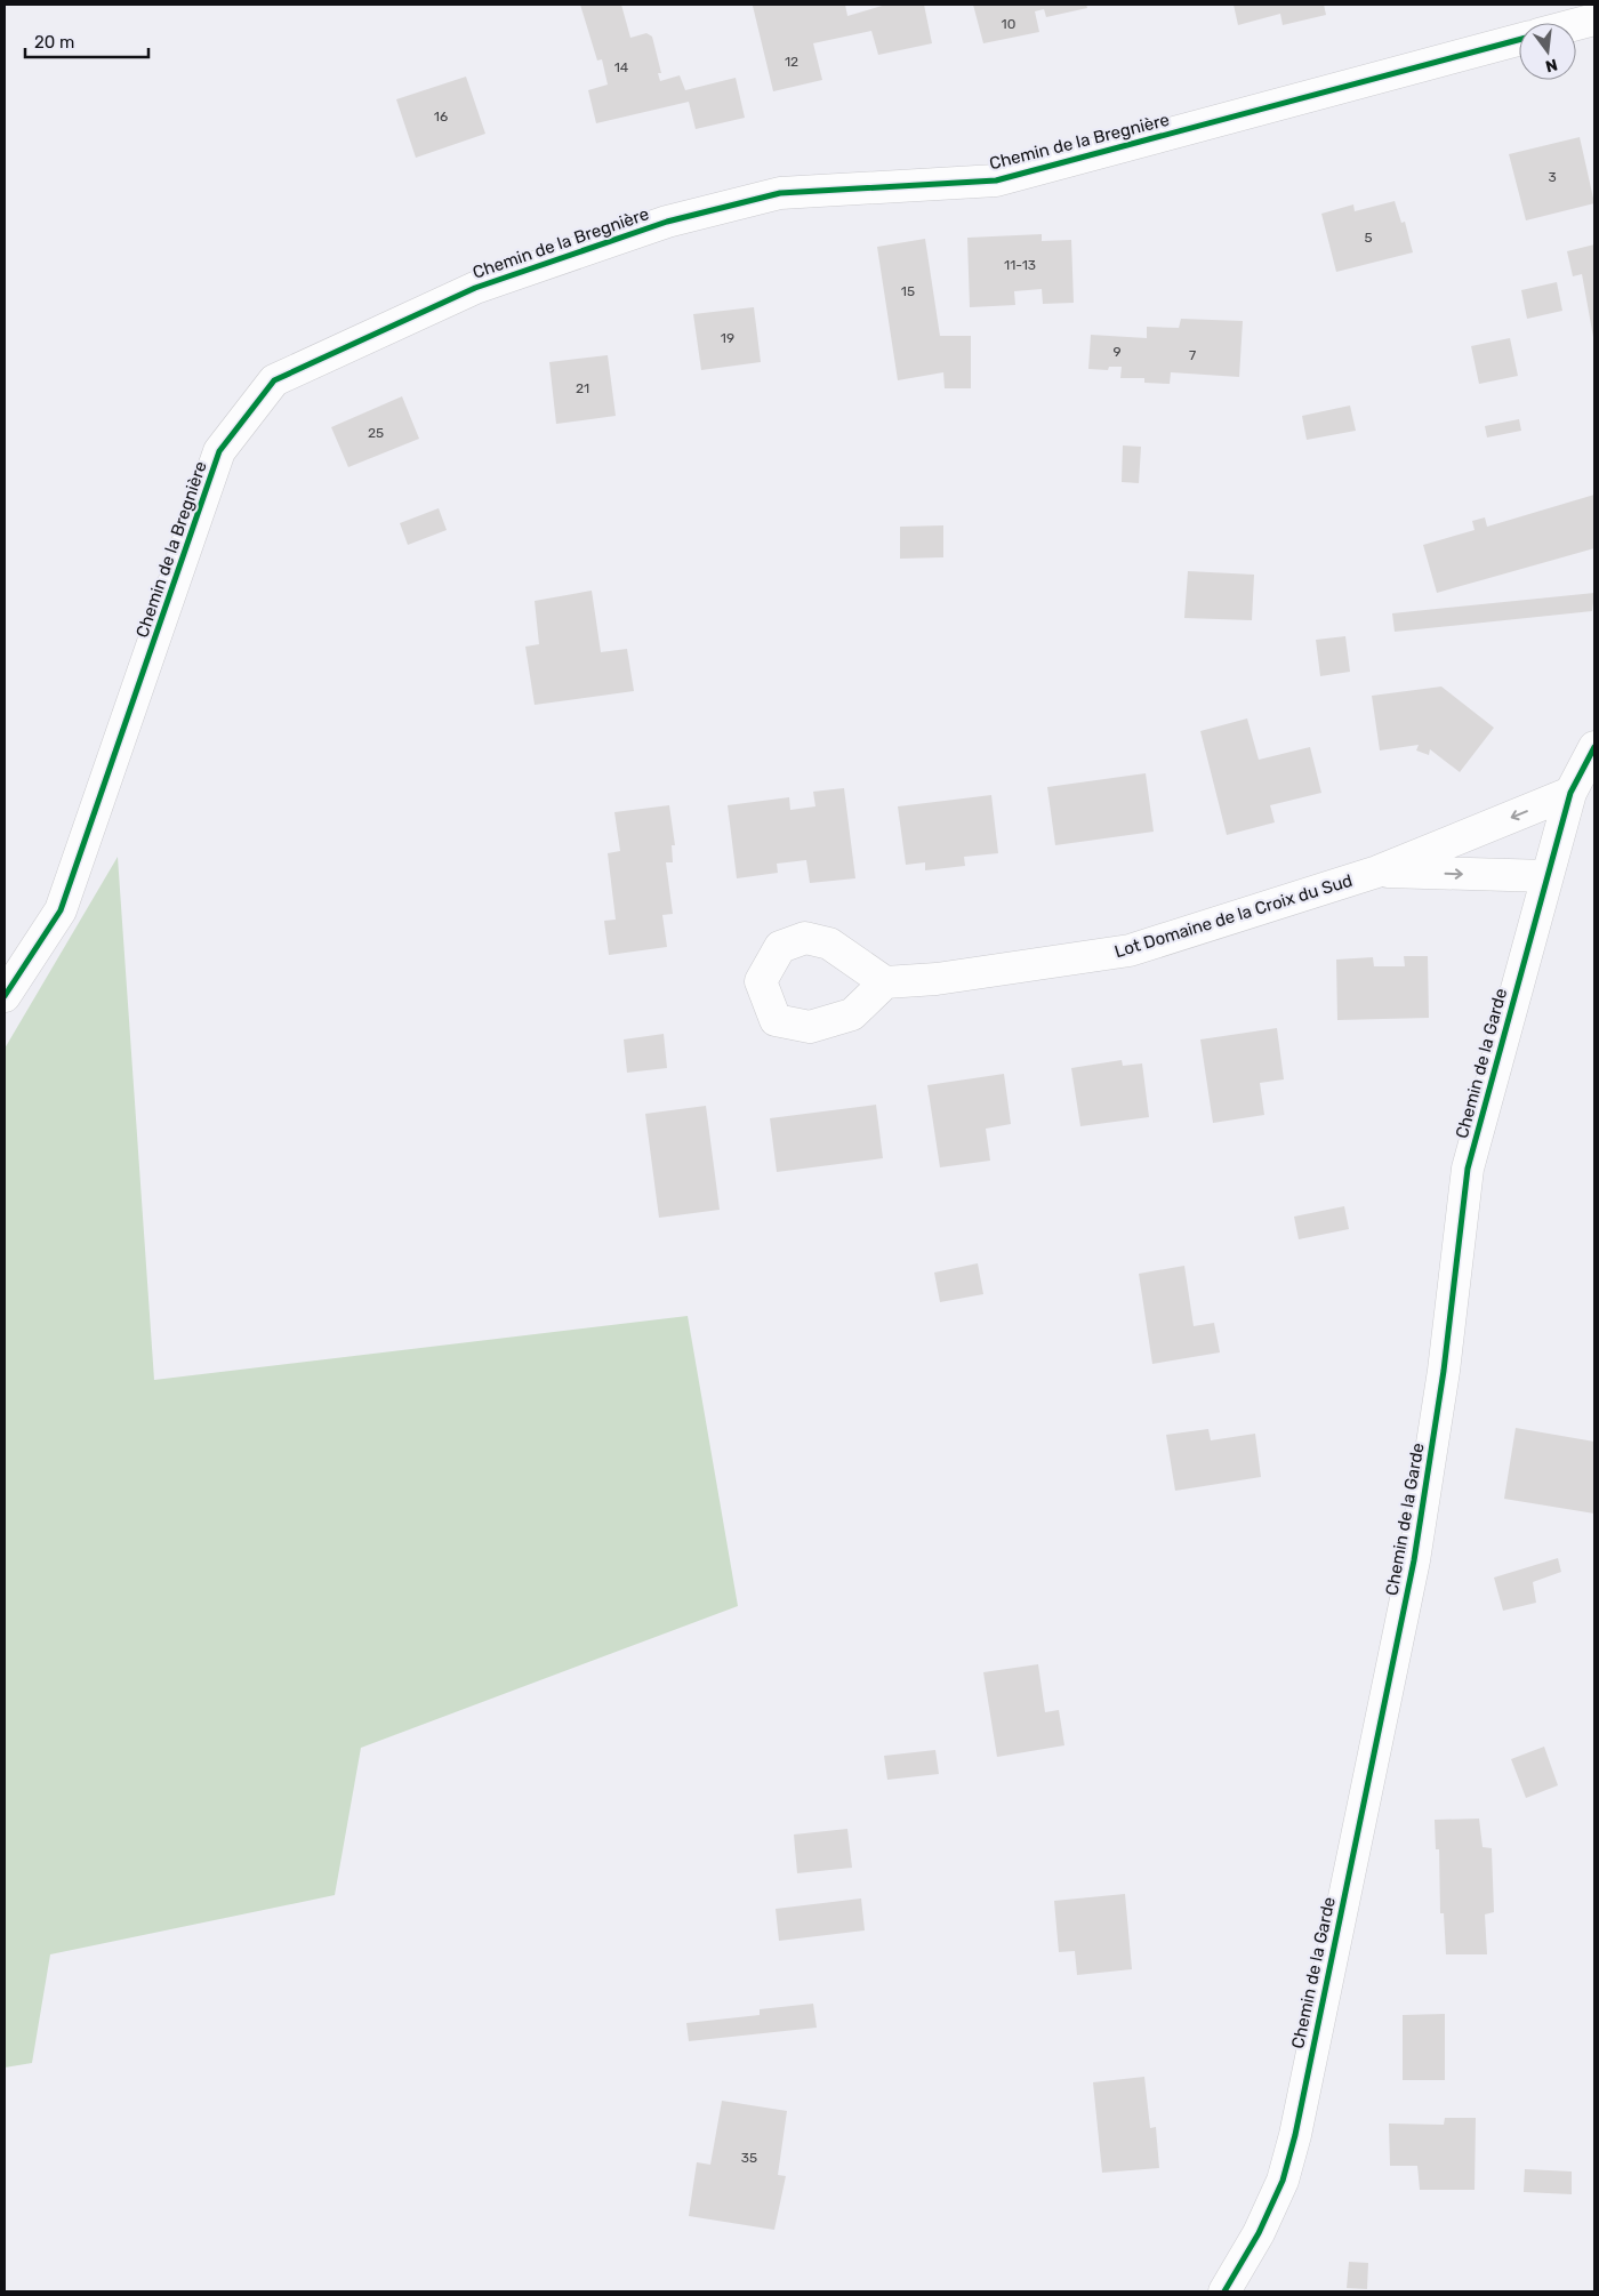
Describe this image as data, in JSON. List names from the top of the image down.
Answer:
{
  "streets": {
    "street": ["Chemin de la Bregnière", "Lot Domaine de la Croix du Sud", "Chemin de la Garde"]
  },
  "crossings": [
    ["Lot Domaine de la Croix du Sud", "Chemin de la Garde"]
  ],
  "house_numbers": [
    "10",
    "12",
    "14",
    "16",
    "3",
    "5",
    "11-13",
    "15",
    "19",
    "9",
    "7",
    "21",
    "25",
    "35"
  ],
  "scale_bar": "20 m",
  "north": "bottom"
}
